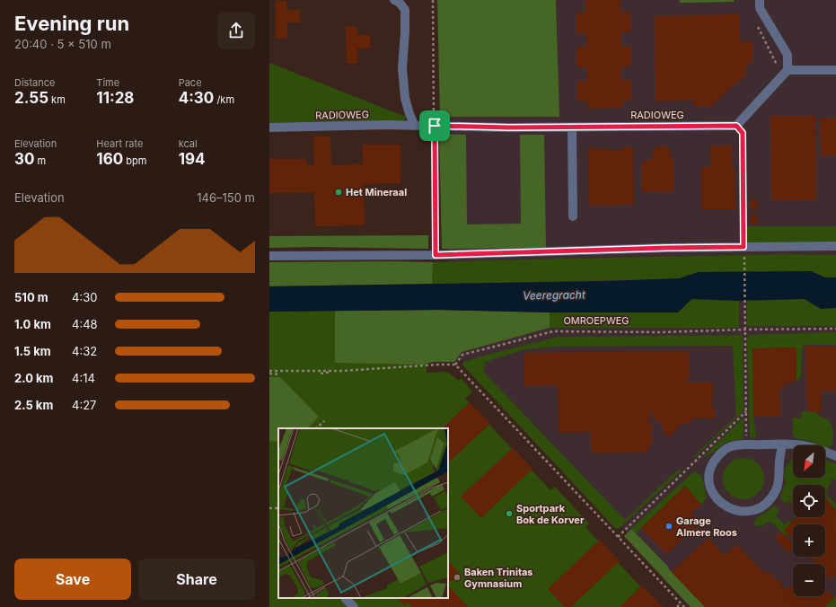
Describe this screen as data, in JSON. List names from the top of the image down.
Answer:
{
  "streets": {
    "street": ["RADIOWEG"],
    "path": ["OMROEPWEG"]
  },
  "water": ["Veeregracht"],
  "places": [
    "Het Mineraal",
    "Sportpark Bok de Korver",
    "Garage Almere Roos",
    "Baken Trinitas Gymnasium"
  ],
  "north": "bottom left",
  "page": {
    "heading": ["Evening run", "20:40 · 5 × 510 m"],
    "stats": [
      ["Distance", "2.55 km"],
      ["Time", "11:28"],
      ["Pace", "4:30 /km"],
      ["Elevation", "30 m"],
      ["Heart rate", "160 bpm"],
      ["kcal", "194"]
    ],
    "chart": ["Elevation", "146–150 m"],
    "list": [
      {
        "name": "510 m",
        "note": "4:30"
      },
      {
        "name": "1.0 km",
        "note": "4:48"
      },
      {
        "name": "1.5 km",
        "note": "4:32"
      },
      {
        "name": "2.0 km",
        "note": "4:14"
      },
      {
        "name": "2.5 km",
        "note": "4:27"
      }
    ],
    "map_buttons": ["+", "−"],
    "buttons": ["Save", "Share"]
  }
}
